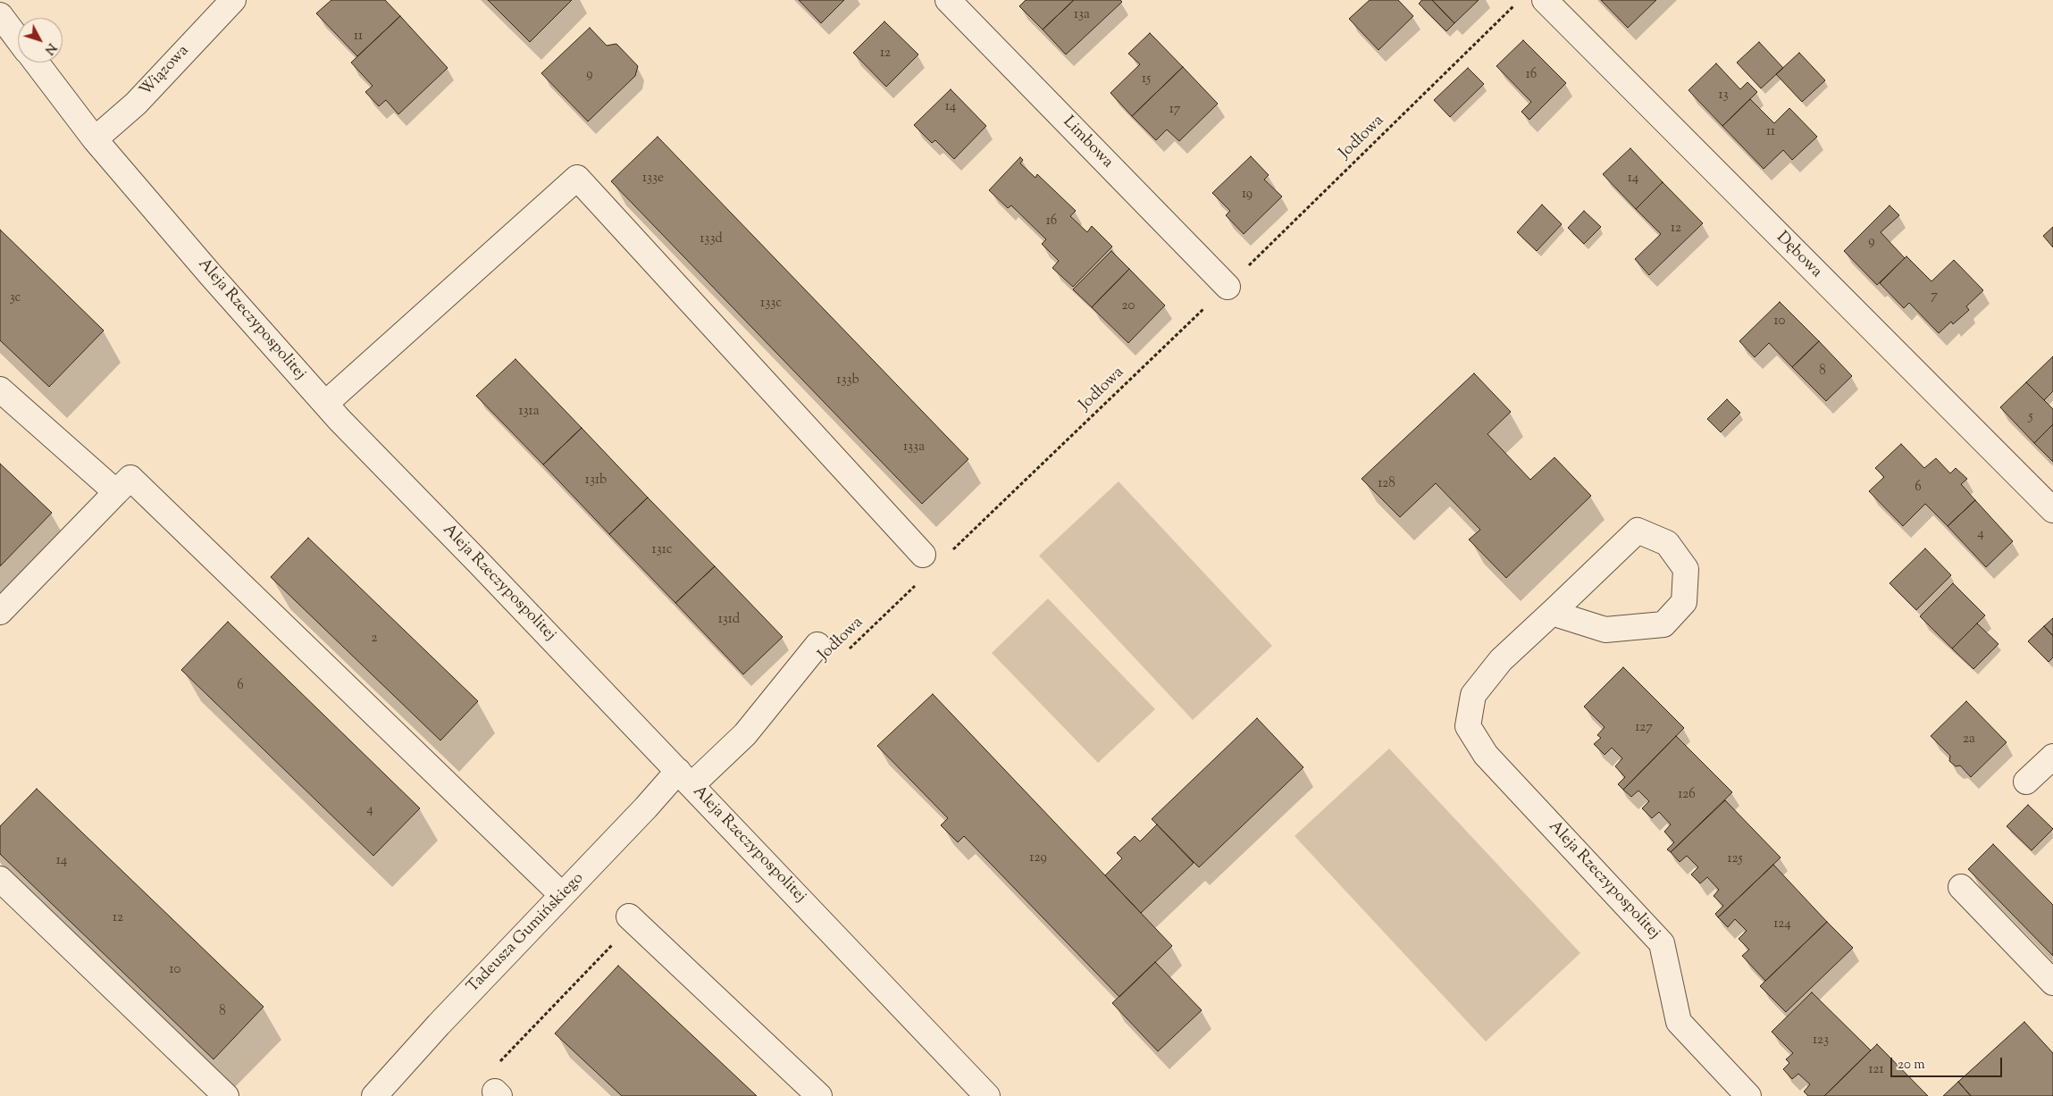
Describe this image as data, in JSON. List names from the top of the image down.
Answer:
{
  "streets": {
    "street": [
      "Wiązowa",
      "Limbowa",
      "Dębowa",
      "Aleja Rzeczypospolitej",
      "Tadeusza Gumińskiego"
    ],
    "path": ["Jodłowa"]
  },
  "crossings": [
    ["Wiązowa", "Aleja Rzeczypospolitej"],
    ["Jodłowa", "Limbowa"],
    ["Aleja Rzeczypospolitej", "Tadeusza Gumińskiego"]
  ],
  "house_numbers": [
    "13a",
    "11",
    "12",
    "9",
    "16",
    "15",
    "13",
    "14",
    "17",
    "11",
    "133e",
    "14",
    "19",
    "16",
    "12",
    "133d",
    "9",
    "7",
    "3c",
    "133c",
    "20",
    "10",
    "8",
    "133b",
    "131a",
    "5",
    "133a",
    "131b",
    "128",
    "6",
    "4",
    "131c",
    "131d",
    "2",
    "6",
    "127",
    "2a",
    "126",
    "4",
    "129",
    "125",
    "14",
    "12",
    "124",
    "10",
    "8",
    "123",
    "121"
  ],
  "scale_bar": "20 m",
  "north": "bottom right"
}
